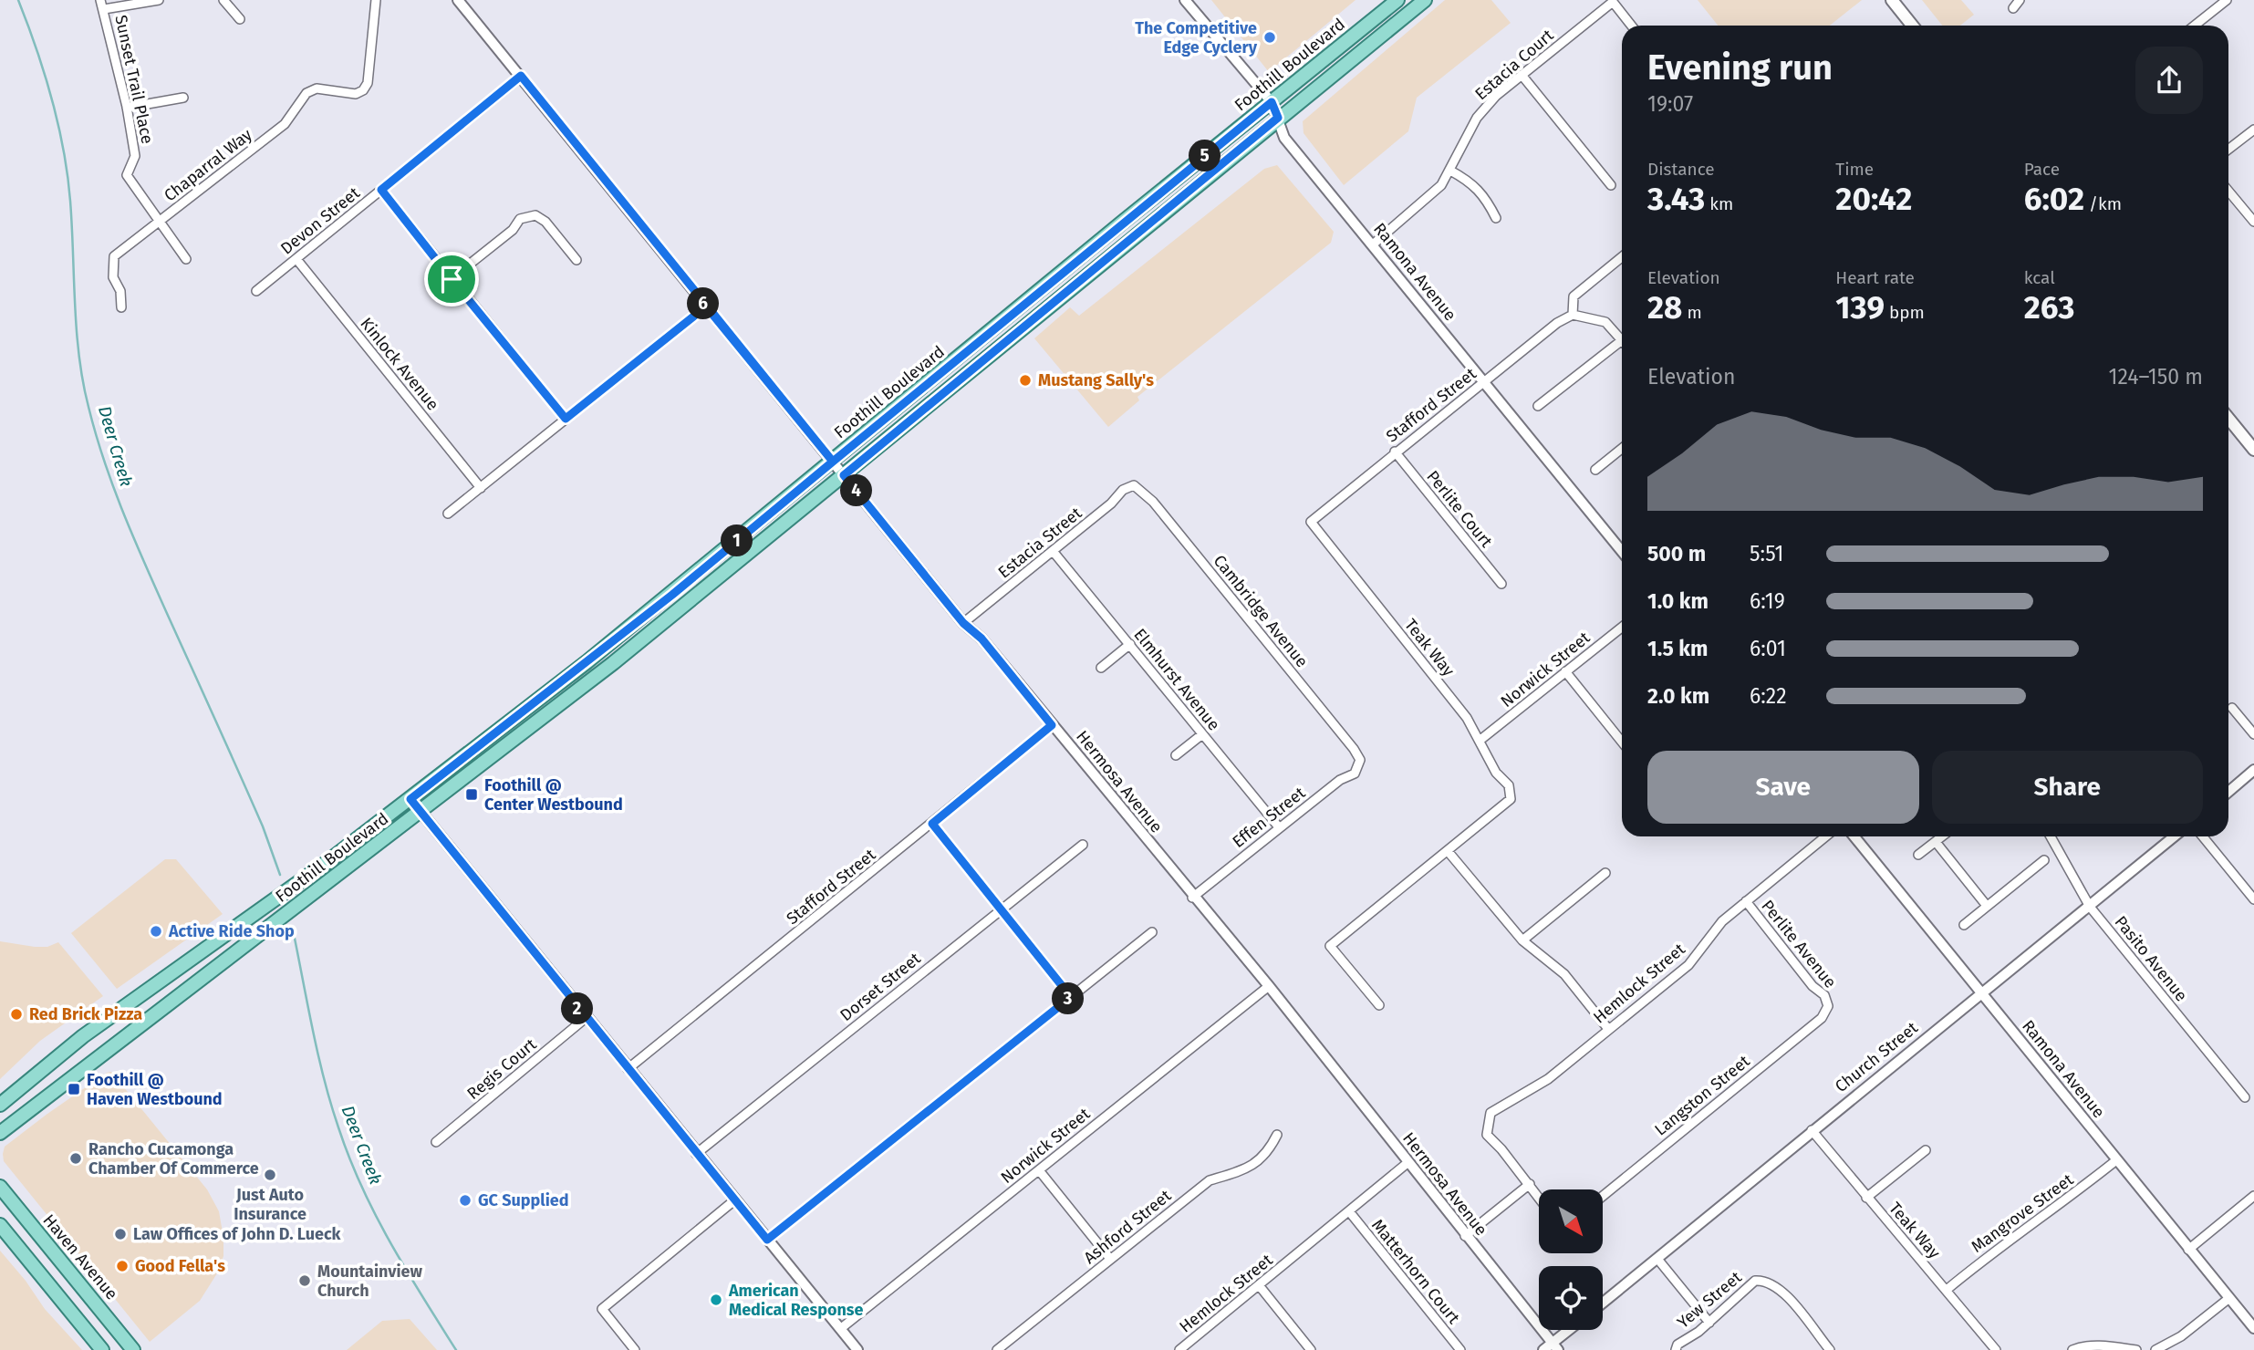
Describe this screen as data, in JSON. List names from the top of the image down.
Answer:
{
  "streets": {
    "main road": ["Foothill Boulevard", "Haven Avenue"],
    "street": [
      "Estacia Court",
      "Sunset Trail Place",
      "Chaparral Way",
      "Devon Street",
      "Ramona Avenue",
      "Kinlock Avenue",
      "Stafford Street",
      "Perlite Court",
      "Estacia Street",
      "Cambridge Avenue",
      "Teak Way",
      "Norwick Street",
      "Elmhurst Avenue",
      "Hermosa Avenue",
      "Effen Street",
      "Perlite Avenue",
      "Pasito Avenue",
      "Hemlock Street",
      "Dorset Street",
      "Church Street",
      "Regis Court",
      "Langston Street",
      "Mangrove Street",
      "Ashford Street",
      "Matterhorn Court",
      "Yew Street"
    ]
  },
  "crossings": [
    ["Foothill Boulevard", "Ramona Avenue"],
    ["Foothill Boulevard", "Hermosa Avenue"],
    ["Estacia Court", "Ramona Avenue"],
    ["Sunset Trail Place", "Chaparral Way"],
    ["Devon Street", "Kinlock Avenue"],
    ["Devon Street", "Hermosa Avenue"],
    ["Ramona Avenue", "Stafford Street"],
    ["Ramona Avenue", "Church Street"],
    ["Ramona Avenue", "Mangrove Street"],
    ["Stafford Street", "Perlite Court"],
    ["Stafford Street", "Teak Way"],
    ["Stafford Street", "Hermosa Avenue"],
    ["Estacia Street", "Cambridge Avenue"],
    ["Estacia Street", "Elmhurst Avenue"],
    ["Estacia Street", "Hermosa Avenue"],
    ["Cambridge Avenue", "Effen Street"],
    ["Teak Way", "Norwick Street"],
    ["Teak Way", "Church Street"],
    ["Teak Way", "Mangrove Street"],
    ["Norwick Street", "Hermosa Avenue"],
    ["Elmhurst Avenue", "Effen Street"],
    ["Hermosa Avenue", "Effen Street"],
    ["Hermosa Avenue", "Hemlock Street"],
    ["Perlite Avenue", "Hemlock Street"],
    ["Perlite Avenue", "Langston Street"],
    ["Pasito Avenue", "Church Street"],
    ["Hemlock Street", "Matterhorn Court"]
  ],
  "water": ["Deer Creek"],
  "places": {
    "other": [
      "The Competitive Edge Cyclery",
      "Mustang Sally's",
      "Active Ride Shop",
      "Red Brick Pizza",
      "Rancho Cucamonga Chamber Of Commerce",
      "Just Auto Insurance",
      "GC Supplied",
      "Law Offices of John D. Lueck",
      "Good Fella's",
      "Mountainview Church",
      "American Medical Response"
    ],
    "transit": ["Foothill @ Center Westbound", "Foothill @ Haven Westbound"]
  },
  "north": "bottom right",
  "page": {
    "heading": ["Evening run", "19:07"],
    "stats": [
      ["Distance", "3.43 km"],
      ["Time", "20:42"],
      ["Pace", "6:02 /km"],
      ["Elevation", "28 m"],
      ["Heart rate", "139 bpm"],
      ["kcal", "263"]
    ],
    "pins": [
      "5",
      "6",
      "4",
      "1",
      "3",
      "2"
    ],
    "chart": ["Elevation", "124–150 m"],
    "list": [
      {
        "name": "500 m",
        "note": "5:51"
      },
      {
        "name": "1.0 km",
        "note": "6:19"
      },
      {
        "name": "1.5 km",
        "note": "6:01"
      },
      {
        "name": "2.0 km",
        "note": "6:22"
      }
    ],
    "buttons": ["Save", "Share"]
  }
}
